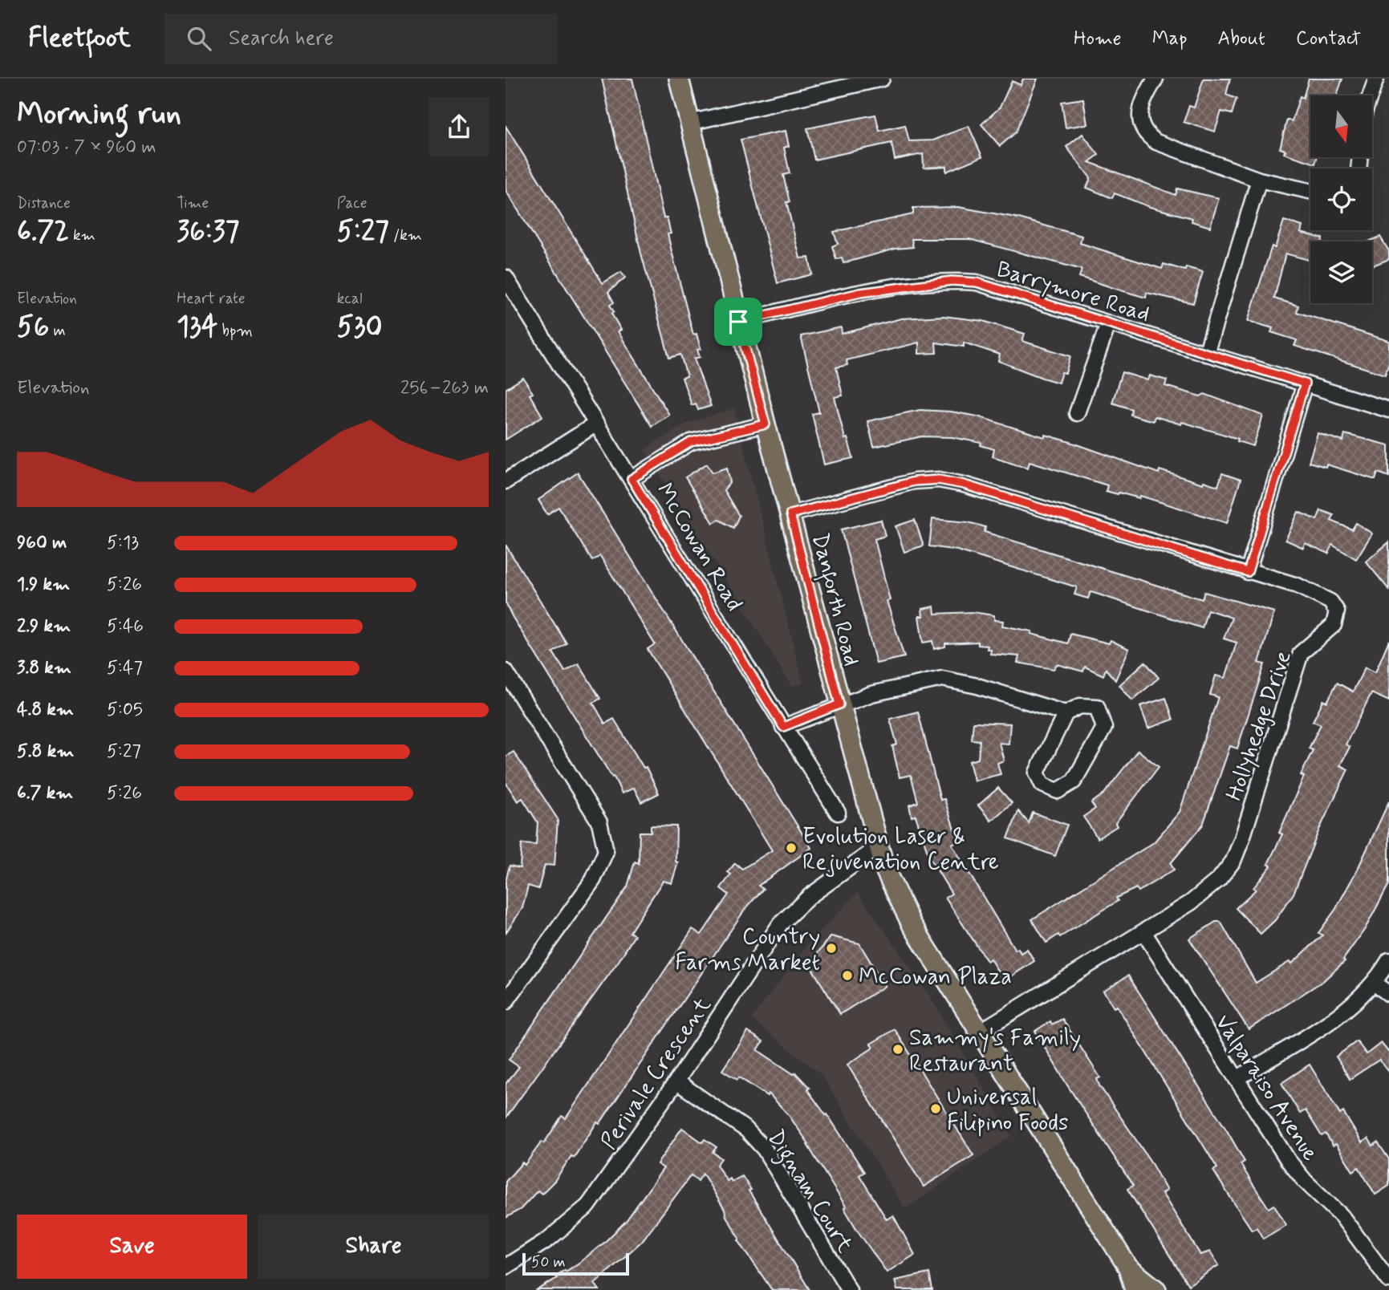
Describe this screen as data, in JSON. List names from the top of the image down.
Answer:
{
  "streets": {
    "main road": ["Danforth Road"],
    "street": [
      "Barrymore Road",
      "McCowan Road",
      "Hollyhedge Drive",
      "Perivale Crescent",
      "Valparaiso Avenue",
      "Dignam Court"
    ]
  },
  "crossings": [
    ["Barrymore Road", "Danforth Road"],
    ["Danforth Road", "Hollyhedge Drive"],
    ["Danforth Road", "Perivale Crescent"],
    ["Hollyhedge Drive", "Valparaiso Avenue"],
    ["Perivale Crescent", "Dignam Court"]
  ],
  "places": [
    "Evolution Laser & Rejuvenation Centre",
    "Country Farms Market",
    "McCowan Plaza",
    "Sammy's Family Restaurant",
    "Universal Filipino Foods"
  ],
  "scale_bar": "50 m",
  "north": "bottom",
  "page": {
    "header": "Fleetfoot",
    "search": "Search here",
    "nav": [
      "Home",
      "Map",
      "About",
      "Contact"
    ],
    "heading": ["Morning run", "07:03 · 7 × 960 m"],
    "stats": [
      ["Distance", "6.72 km"],
      ["Time", "36:37"],
      ["Pace", "5:27 /km"],
      ["Elevation", "56 m"],
      ["Heart rate", "134 bpm"],
      ["kcal", "530"]
    ],
    "chart": ["Elevation", "256–263 m"],
    "list": [
      {
        "name": "960 m",
        "note": "5:13"
      },
      {
        "name": "1.9 km",
        "note": "5:26"
      },
      {
        "name": "2.9 km",
        "note": "5:46"
      },
      {
        "name": "3.8 km",
        "note": "5:47"
      },
      {
        "name": "4.8 km",
        "note": "5:05"
      },
      {
        "name": "5.8 km",
        "note": "5:27"
      },
      {
        "name": "6.7 km",
        "note": "5:26"
      }
    ],
    "buttons": ["Save", "Share"],
    "scale": "50 m"
  }
}
